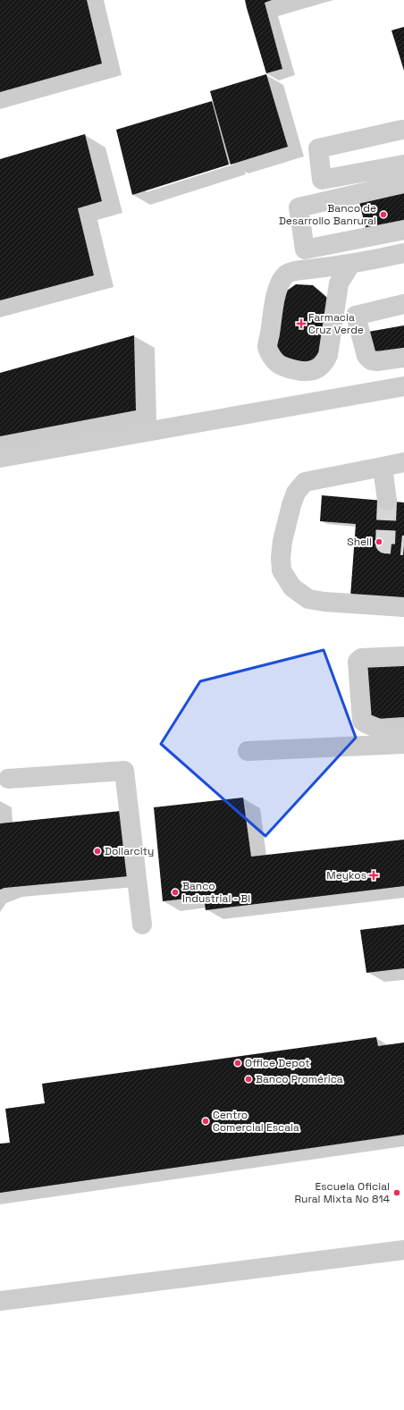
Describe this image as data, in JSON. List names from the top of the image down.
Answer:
{
  "places": {
    "other": [
      "Banco de Desarrollo Banrural",
      "Shell",
      "Dollarcity",
      "Banco Industrial - BI",
      "Office Depot",
      "Banco Promérica",
      "Centro Comercial Escala",
      "Escuela Oficial Rural Mixta No 814"
    ],
    "health": ["Farmacia Cruz Verde", "Meykos"]
  }
}
